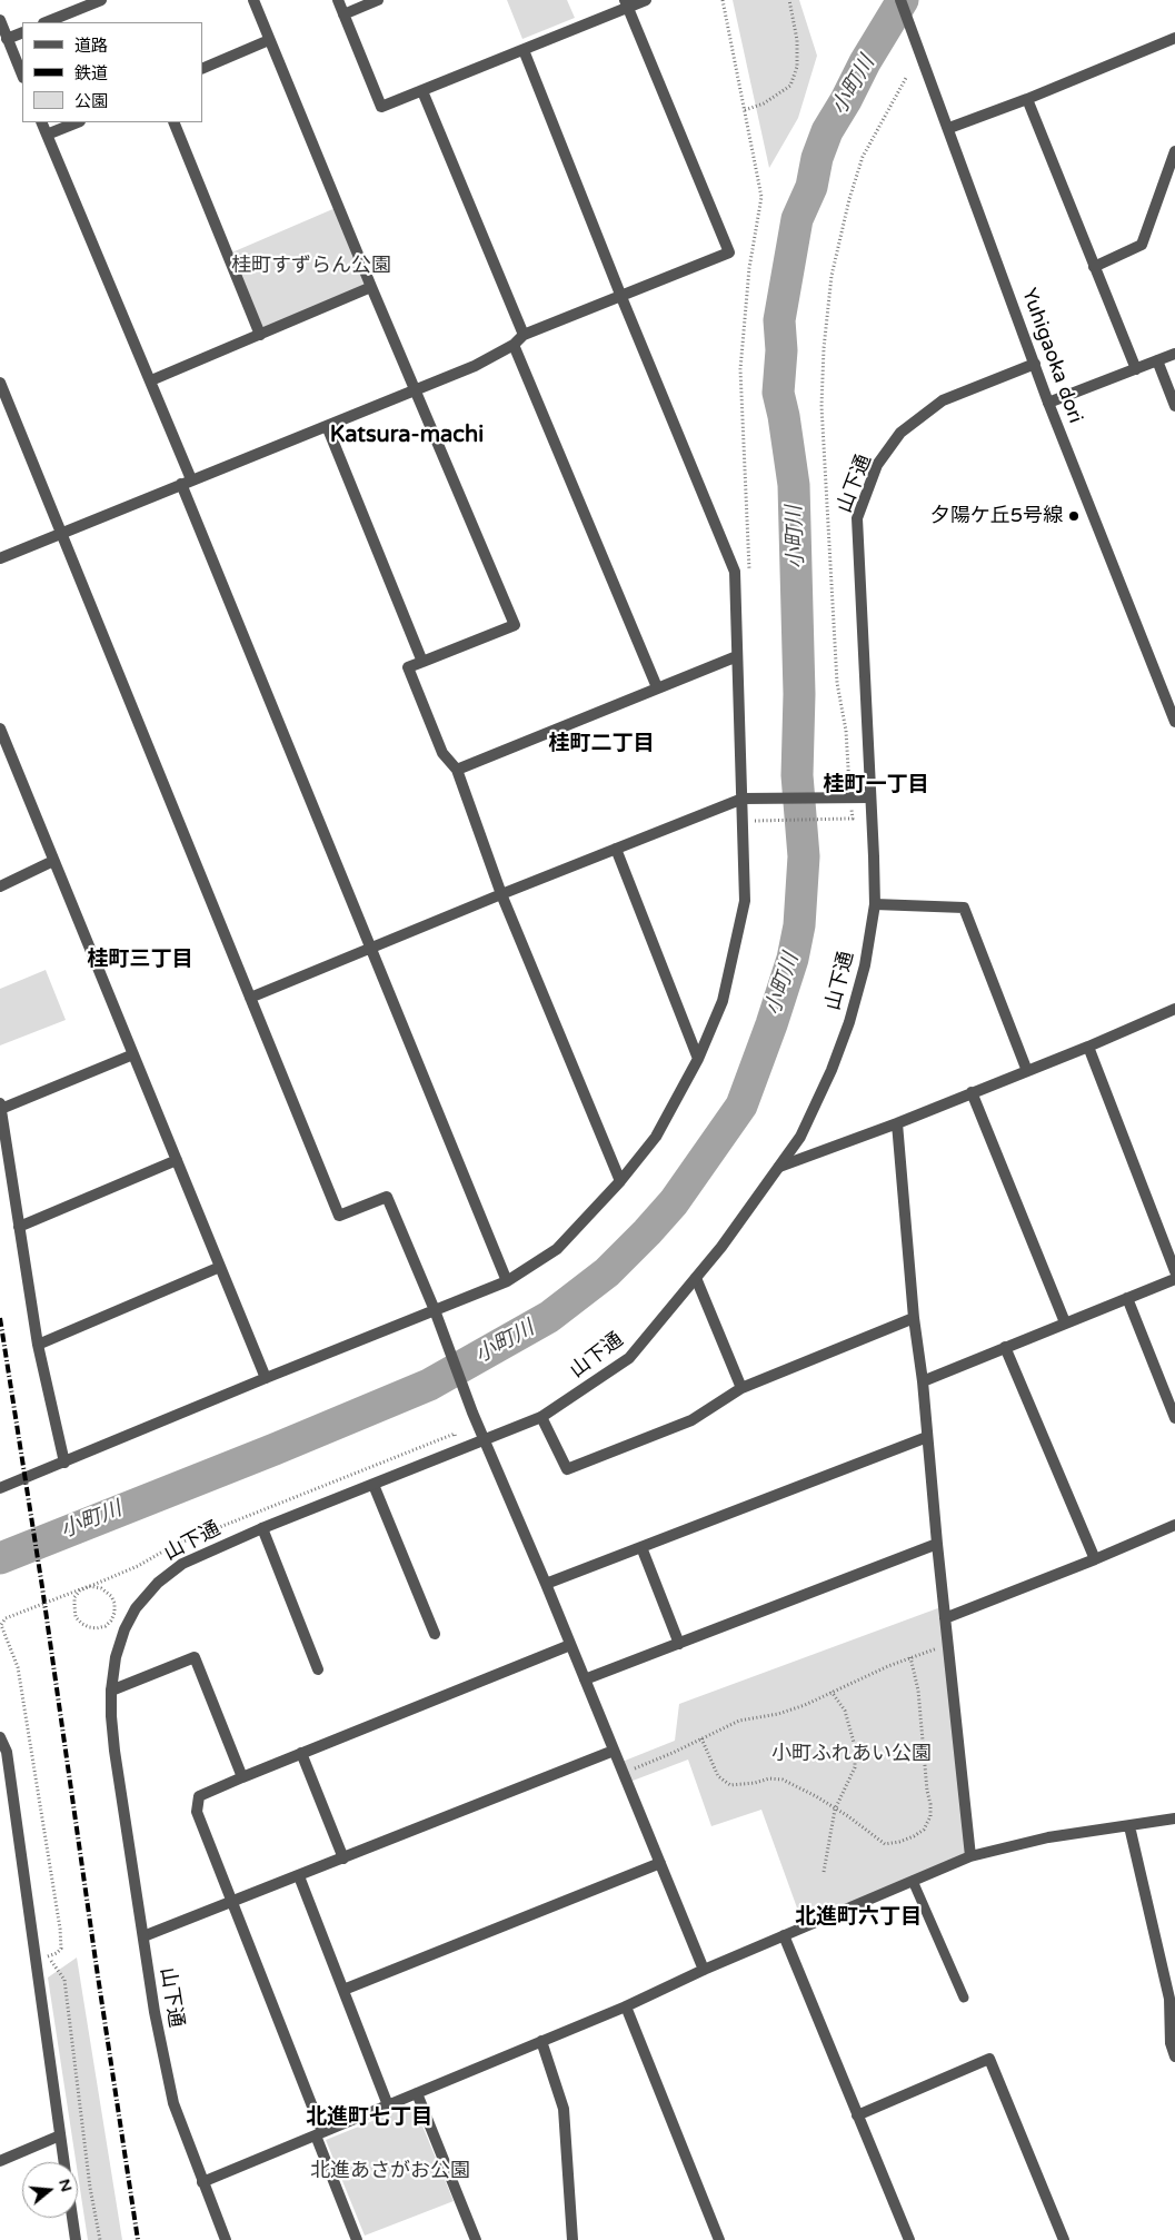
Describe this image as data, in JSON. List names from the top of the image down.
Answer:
{
  "streets": {
    "street": ["Yuhigaoka dori", "山下通"]
  },
  "crossings": [
    ["Yuhigaoka dori", "山下通"]
  ],
  "districts": [
    "Katsura-machi",
    "桂町二丁目",
    "桂町一丁目",
    "桂町三丁目",
    "北進町六丁目",
    "北進町七丁目"
  ],
  "water": ["小町川"],
  "parks": ["桂町すずらん公園", "小町ふれあい公園", "北進あさがお公園"],
  "places": ["夕陽ケ丘5号線"],
  "legend": ["道路", "鉄道", "公園"],
  "north": "right"
}
